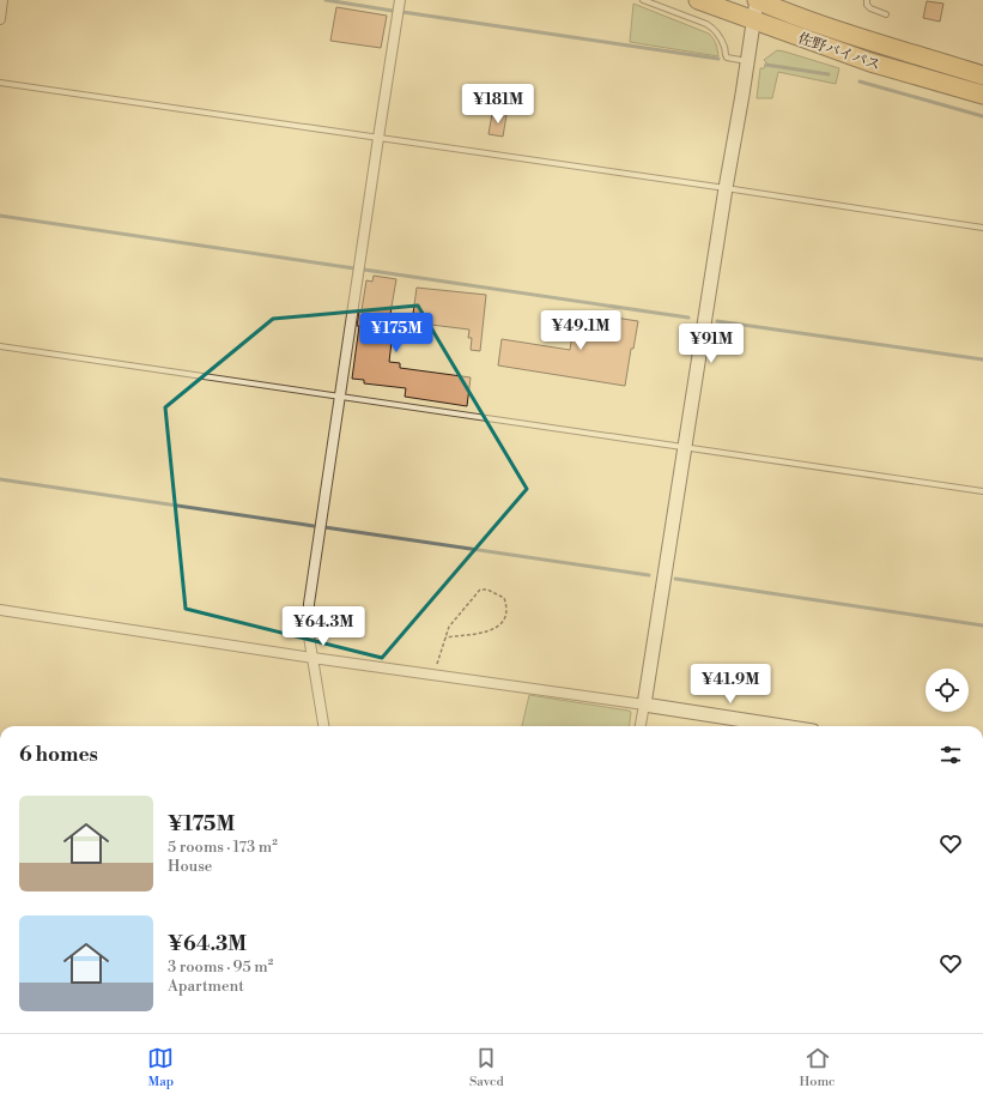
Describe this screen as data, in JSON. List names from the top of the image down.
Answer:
{
  "streets": {
    "highway": ["佐野バイパス"]
  },
  "page": {
    "price": [
      "¥181M",
      "¥49.1M",
      "¥175M",
      "¥91M",
      "¥64.3M",
      "¥41.9M"
    ],
    "heading": "6 homes",
    "list": [
      {
        "name": "¥175M",
        "note": "5 rooms · 173 m² · House"
      },
      {
        "name": "¥64.3M",
        "note": "3 rooms · 95 m² · Apartment"
      }
    ],
    "tabs": ["Map", "Saved", "Home"]
  }
}
